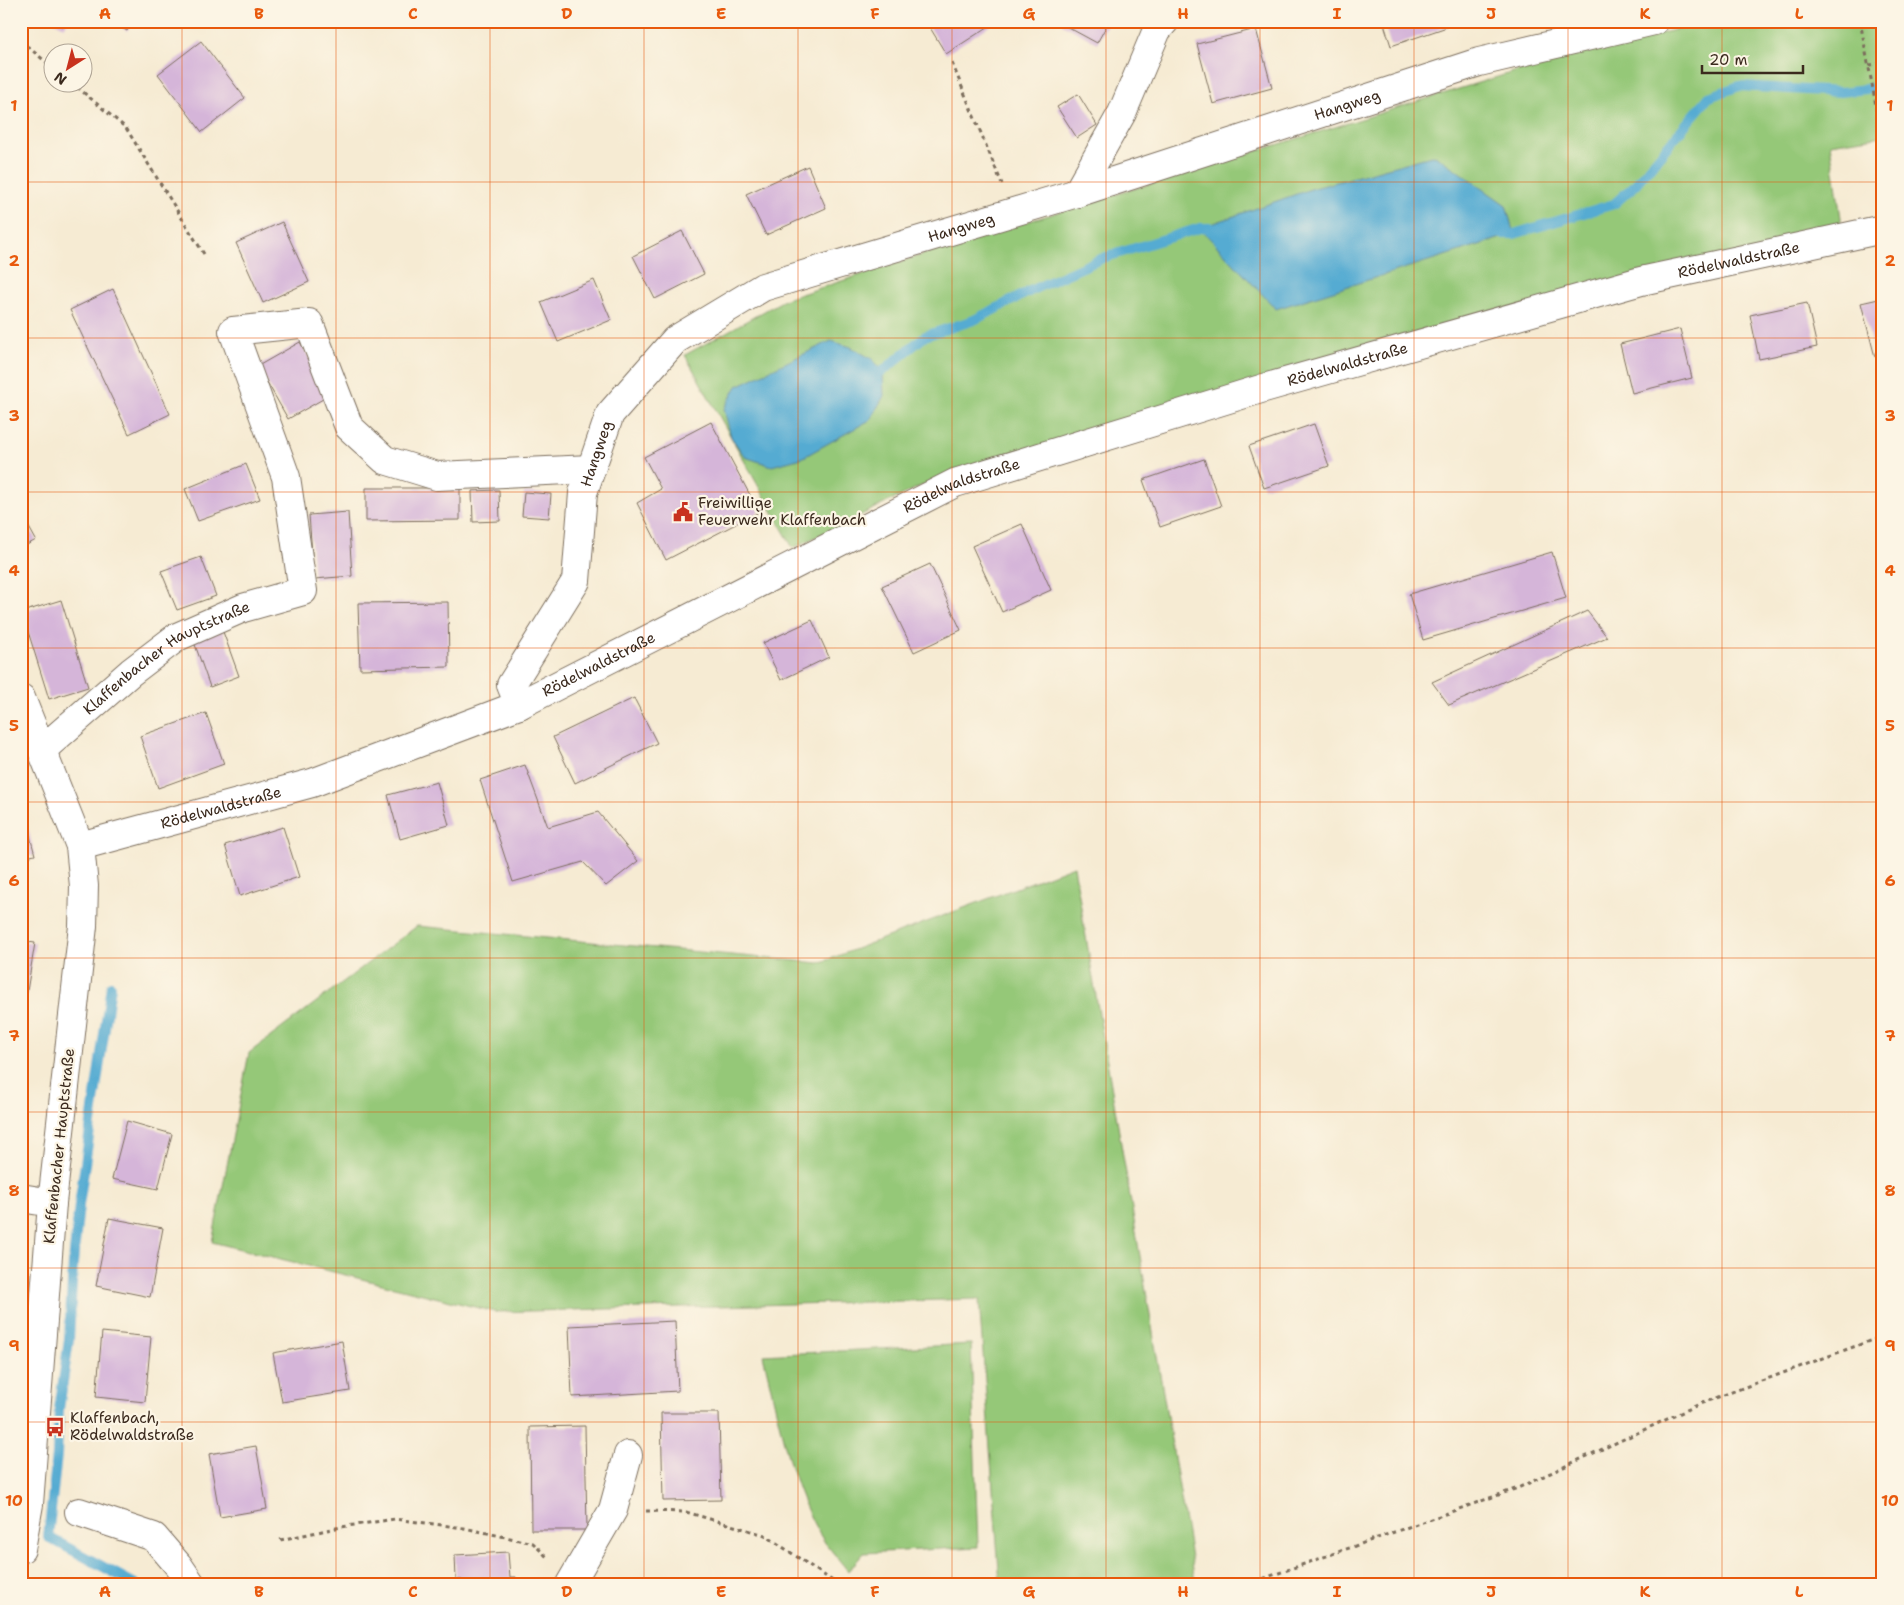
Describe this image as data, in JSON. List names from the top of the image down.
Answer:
{
  "streets": {
    "street": ["Hangweg", "Rödelwaldstraße", "Klaffenbacher Hauptstraße"]
  },
  "crossings": [
    ["Hangweg", "Rödelwaldstraße"],
    ["Hangweg", "Klaffenbacher Hauptstraße"],
    ["Rödelwaldstraße", "Klaffenbacher Hauptstraße"]
  ],
  "places": {
    "public building": ["Freiwillige Feuerwehr Klaffenbach"],
    "bus stop": ["Klaffenbach, Rödelwaldstraße"]
  },
  "scale_bar": "20 m",
  "north": "bottom left",
  "grid": {
    "columns": [
      "A",
      "B",
      "C",
      "D",
      "E",
      "F",
      "G",
      "H",
      "I",
      "J",
      "K",
      "L"
    ],
    "rows": [
      "1",
      "2",
      "3",
      "4",
      "5",
      "6",
      "7",
      "8",
      "9",
      "10"
    ]
  }
}
